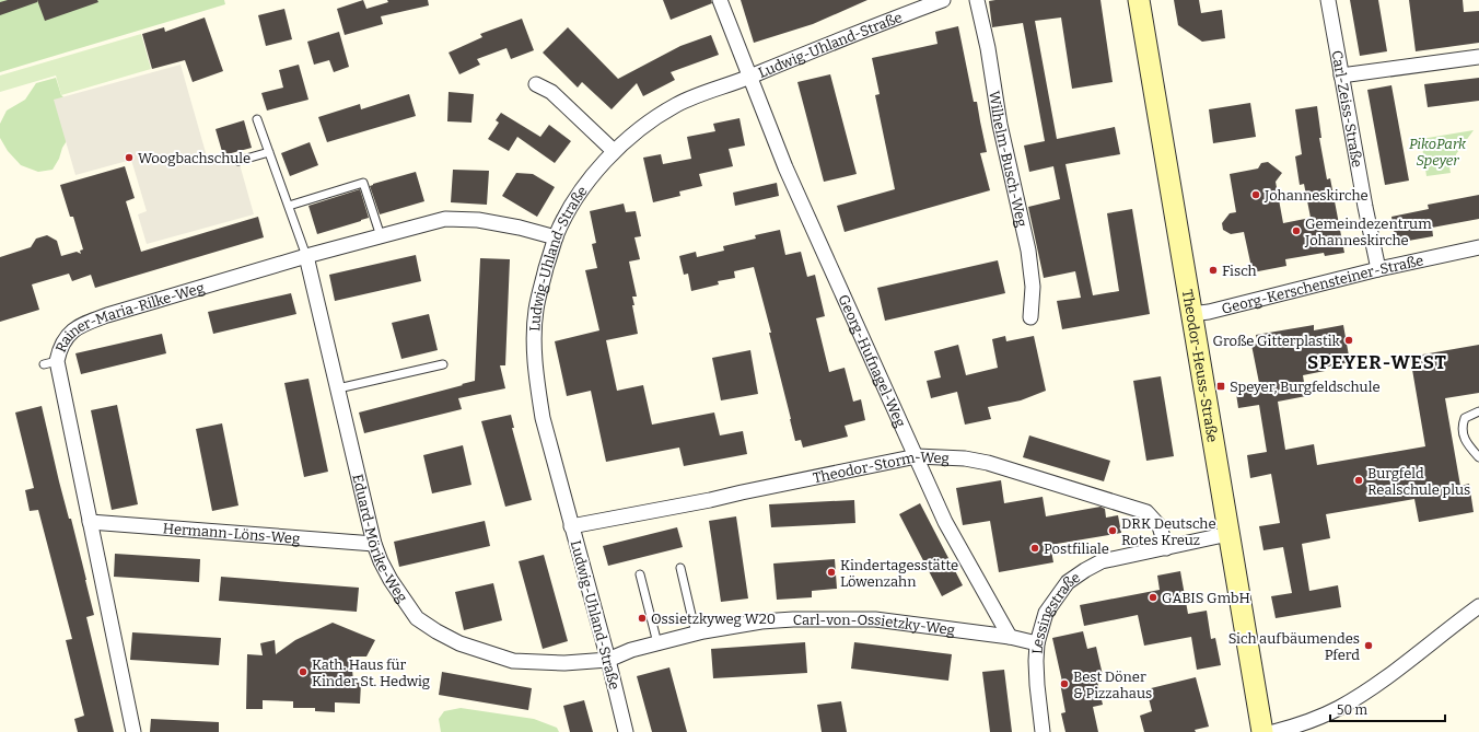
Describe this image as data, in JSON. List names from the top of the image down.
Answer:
{
  "streets": {
    "main road": ["Theodor-Heuss-Straße"],
    "street": [
      "Ludwig-Uhland-Straße",
      "Carl-Zeiss-Straße",
      "Wilhelm-Busch-Weg",
      "Georg-Kerschensteiner-Straße",
      "Rainer-Maria-Rilke-Weg",
      "Georg-Hufnagel-Weg",
      "Theodor-Storm-Weg",
      "Hermann-Löns-Weg",
      "Eduard-Mörike-Weg",
      "Lessingstraße",
      "Carl-von-Ossietzky-Weg"
    ]
  },
  "crossings": [
    ["Ludwig-Uhland-Straße", "Rainer-Maria-Rilke-Weg"],
    ["Ludwig-Uhland-Straße", "Georg-Hufnagel-Weg"],
    ["Ludwig-Uhland-Straße", "Theodor-Storm-Weg"],
    ["Ludwig-Uhland-Straße", "Eduard-Mörike-Weg"],
    ["Ludwig-Uhland-Straße", "Carl-von-Ossietzky-Weg"],
    ["Carl-Zeiss-Straße", "Georg-Kerschensteiner-Straße"],
    ["Georg-Kerschensteiner-Straße", "Theodor-Heuss-Straße"],
    ["Rainer-Maria-Rilke-Weg", "Hermann-Löns-Weg"],
    ["Rainer-Maria-Rilke-Weg", "Eduard-Mörike-Weg"],
    ["Georg-Hufnagel-Weg", "Theodor-Storm-Weg"],
    ["Georg-Hufnagel-Weg", "Carl-von-Ossietzky-Weg"],
    ["Theodor-Heuss-Straße", "Lessingstraße"],
    ["Theodor-Storm-Weg", "Lessingstraße"],
    ["Hermann-Löns-Weg", "Eduard-Mörike-Weg"],
    ["Eduard-Mörike-Weg", "Carl-von-Ossietzky-Weg"],
    ["Lessingstraße", "Carl-von-Ossietzky-Weg"]
  ],
  "districts": ["SPEYER-WEST"],
  "parks": ["PikoPark Speyer"],
  "places": {
    "other": [
      "Woogbachschule",
      "Johanneskirche",
      "Gemeindezentrum Johanneskirche",
      "Fisch",
      "Große Gitterplastik",
      "Burgfeld Realschule plus",
      "DRK Deutsche Rotes Kreuz",
      "Postfiliale",
      "Kindertagesstätte Löwenzahn",
      "GABIS GmbH",
      "Ossietzkyweg W20",
      "Sich aufbäumendes Pferd",
      "Kath. Haus für Kinder St. Hedwig",
      "Best Döner & Pizzahaus"
    ],
    "transit": ["Speyer, Burgfeldschule"]
  },
  "scale_bar": "50 m"
}
